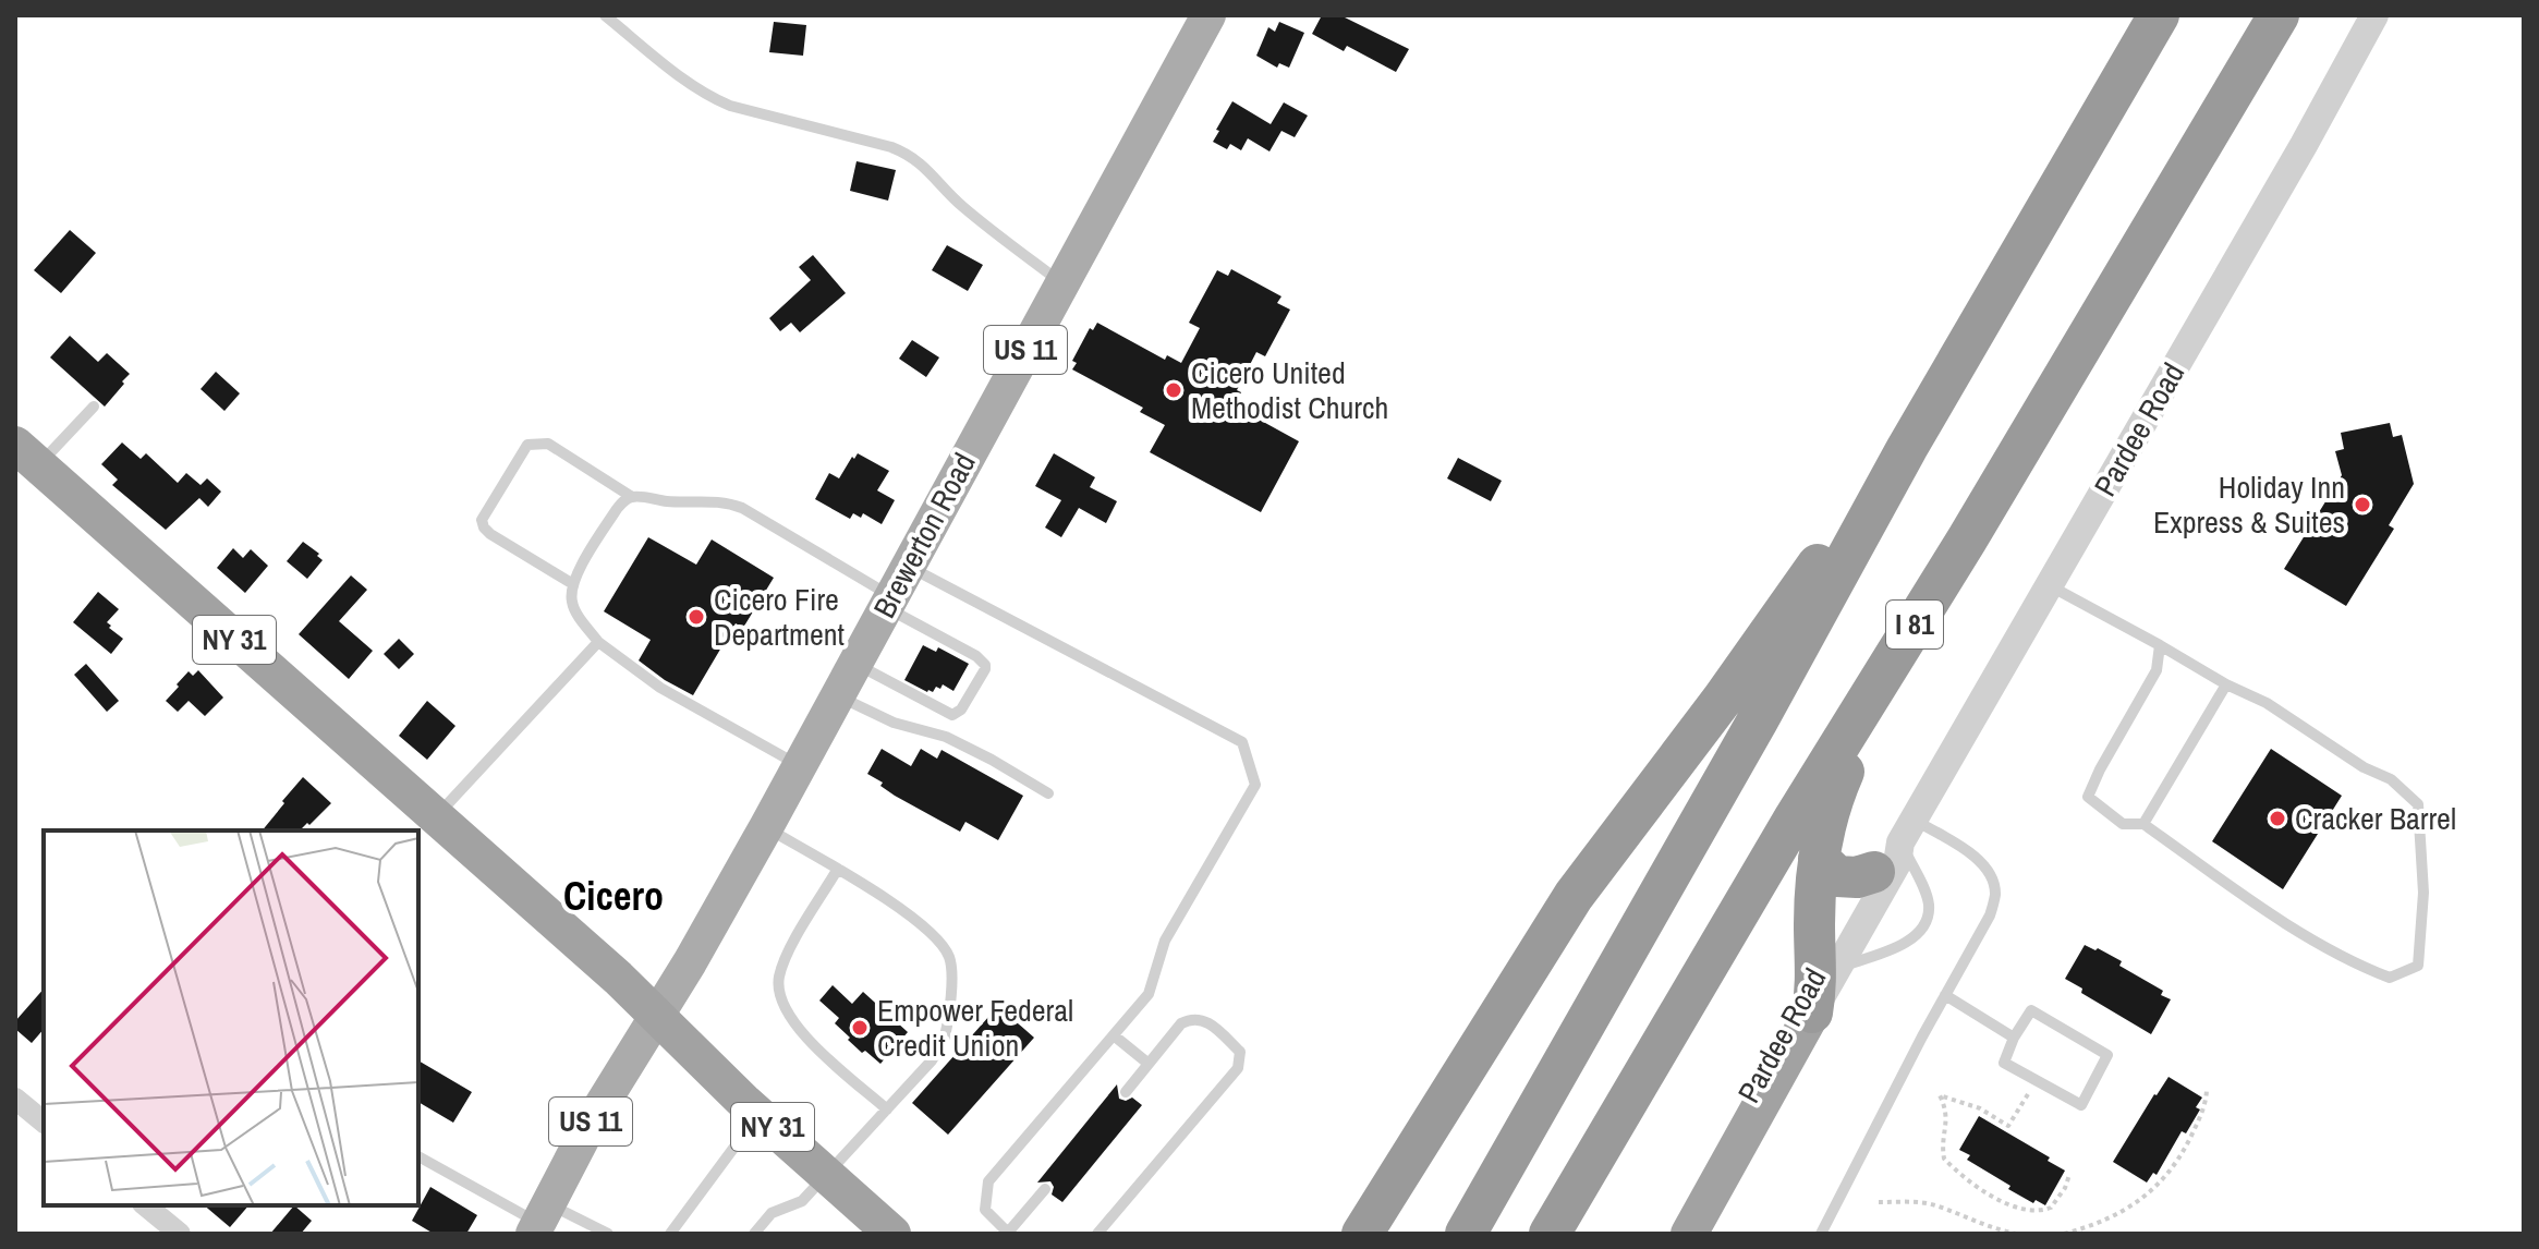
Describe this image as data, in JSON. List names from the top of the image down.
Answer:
{
  "streets": {
    "highway": ["Pardee Road", "I 81", "NY 31"],
    "main road": ["US 11", "Brewerton Road"]
  },
  "crossings": [
    ["Brewerton Road", "NY 31"]
  ],
  "districts": ["Cicero"],
  "places": [
    "Cicero United Methodist Church",
    "Holiday Inn Express & Suites",
    "Cicero Fire Department",
    "Cracker Barrel",
    "Empower Federal Credit Union"
  ]
}
